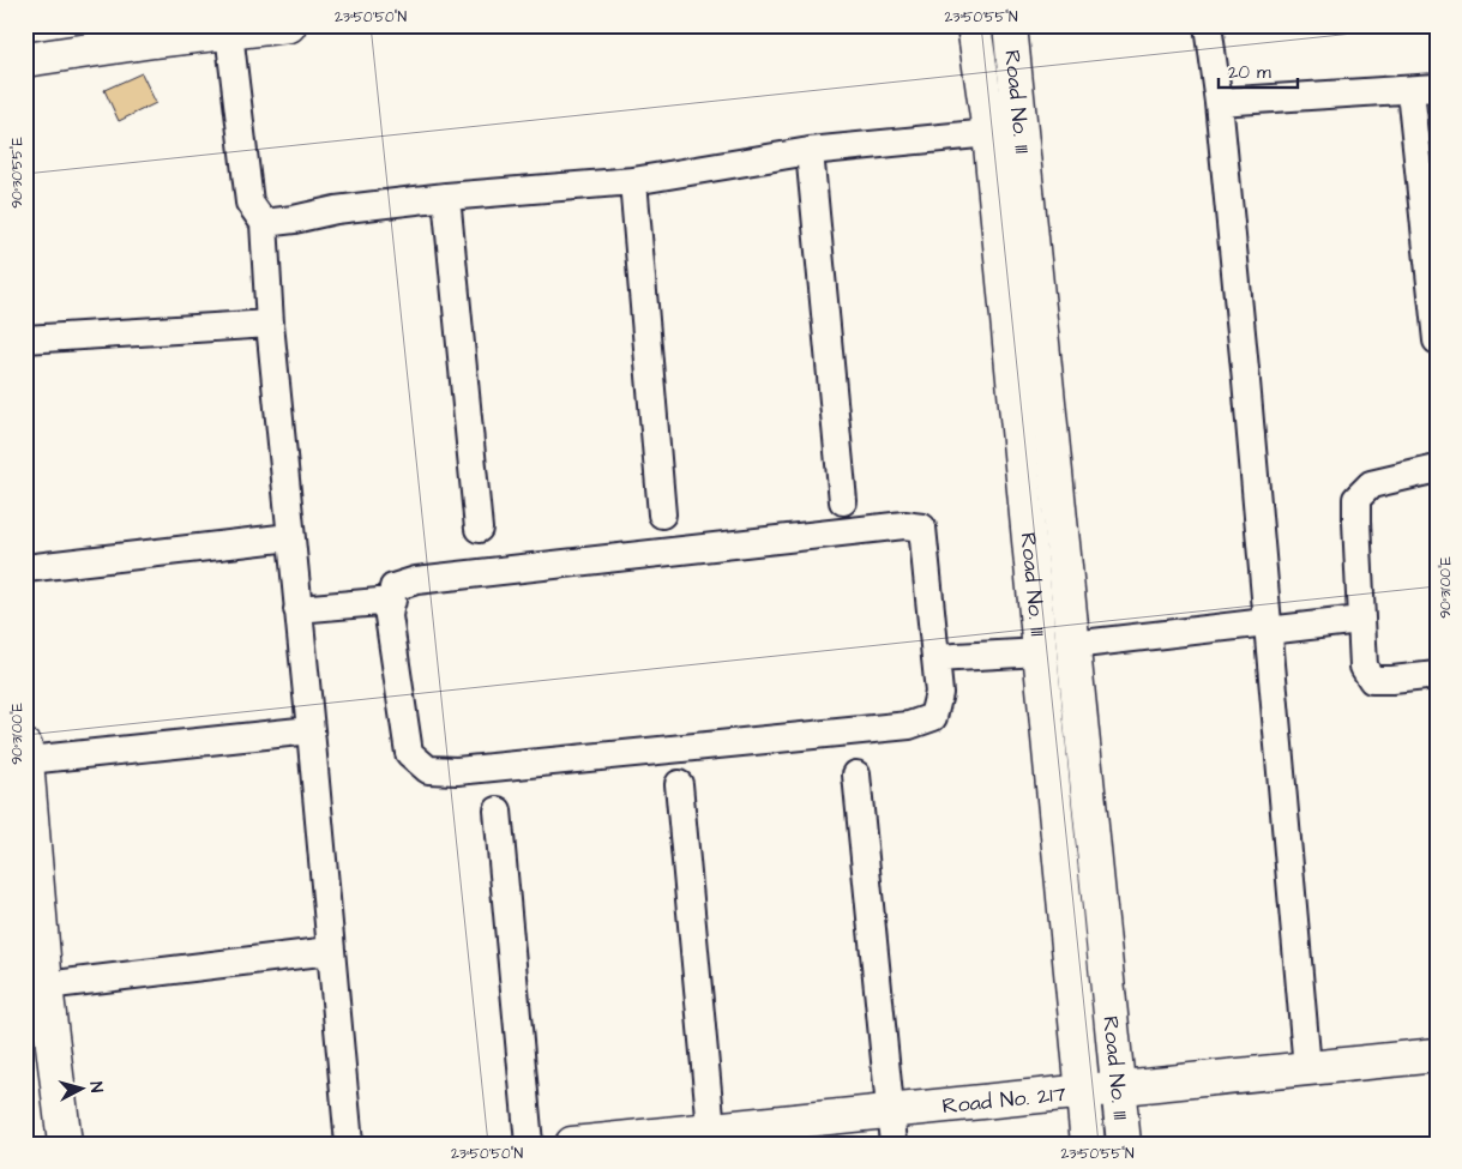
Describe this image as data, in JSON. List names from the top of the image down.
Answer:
{
  "streets": {
    "street": ["Road No. 111", "Road No. 217"]
  },
  "crossings": [
    ["Road No. 111", "Road No. 217"]
  ],
  "scale_bar": "20 m",
  "north": "right",
  "coordinates": [
    "23°50'50\"N",
    "23°50'55\"N",
    "90°30'55\"E",
    "90°31'00\"E"
  ]
}
